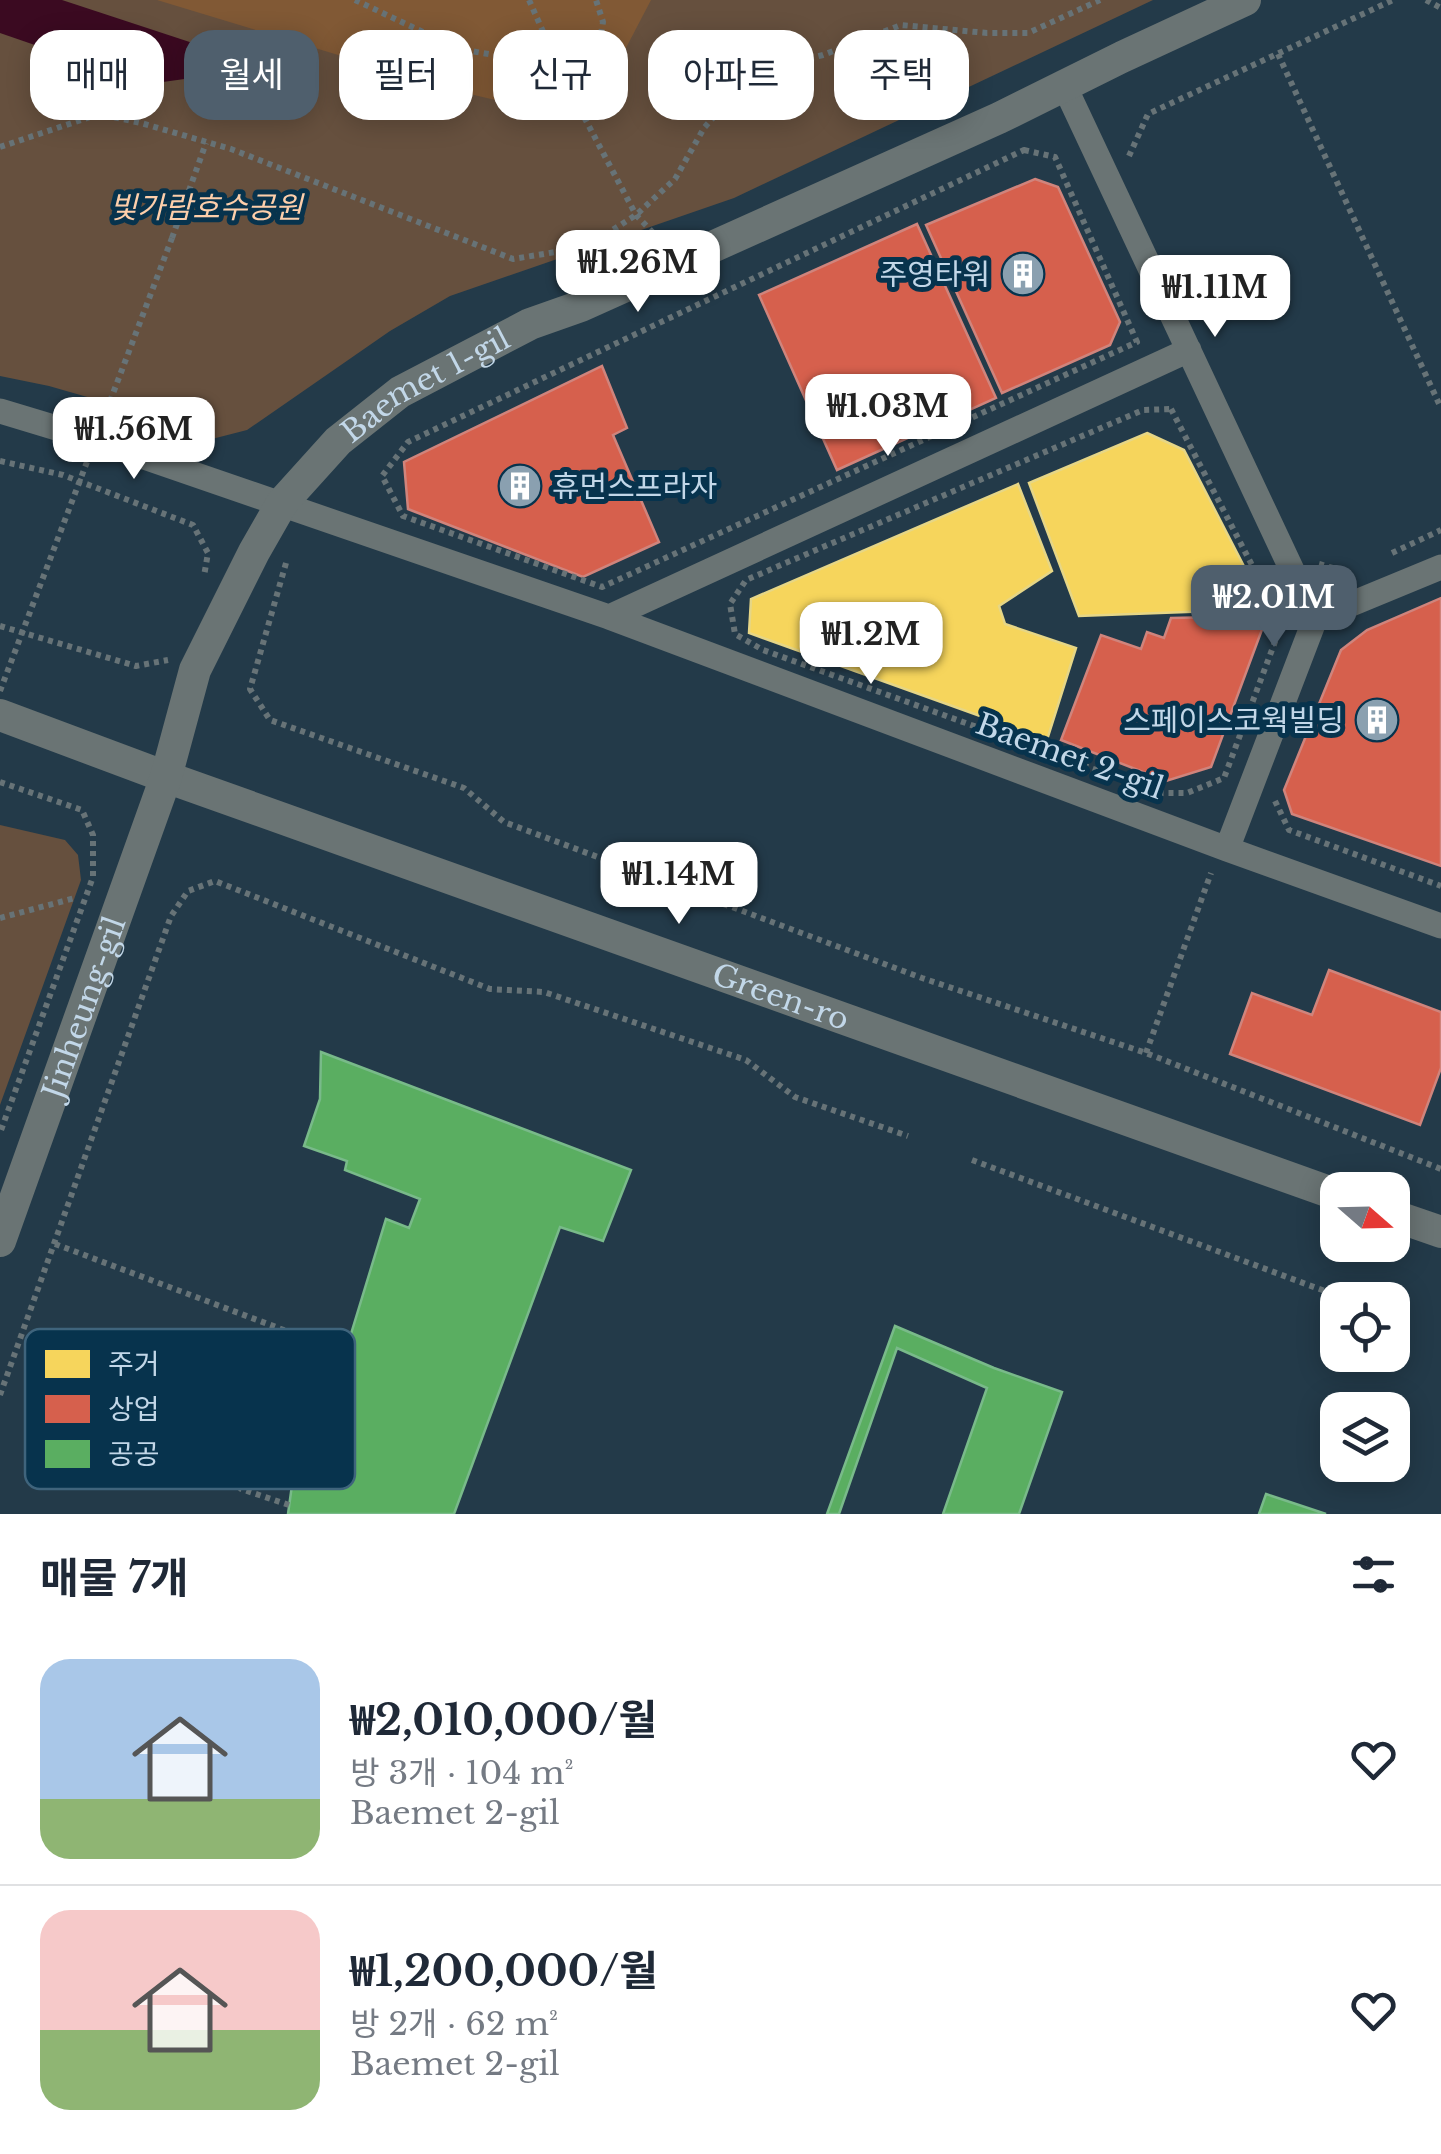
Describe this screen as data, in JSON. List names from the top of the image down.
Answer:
{
  "streets": {
    "street": [
      "Baemet 1-gil",
      "Baemet 2-gil",
      "Green-ro",
      "Jinheung-gil"
    ]
  },
  "crossings": [
    ["Baemet 1-gil", "Baemet 2-gil"],
    ["Baemet 1-gil", "Green-ro"],
    ["Baemet 1-gil", "Jinheung-gil"],
    ["Green-ro", "Jinheung-gil"]
  ],
  "parks": ["빛가람호수공원"],
  "places": {
    "building": ["주영타워", "휴먼스프라자", "스페이스코웍빌딩"]
  },
  "legend": ["주거", "상업", "공공"],
  "north": "right",
  "page": {
    "chip": [
      "매매",
      "월세",
      "필터",
      "신규",
      "아파트",
      "주택"
    ],
    "price": [
      "₩1.26M",
      "₩1.11M",
      "₩1.03M",
      "₩1.56M",
      "₩2.01M",
      "₩1.2M",
      "₩1.14M"
    ],
    "heading": "매물 7개",
    "list": [
      {
        "name": "₩2,010,000/월",
        "note": "방 3개 · 104 m² · Baemet 2-gil"
      },
      {
        "name": "₩1,200,000/월",
        "note": "방 2개 · 62 m² · Baemet 2-gil"
      }
    ]
  }
}
